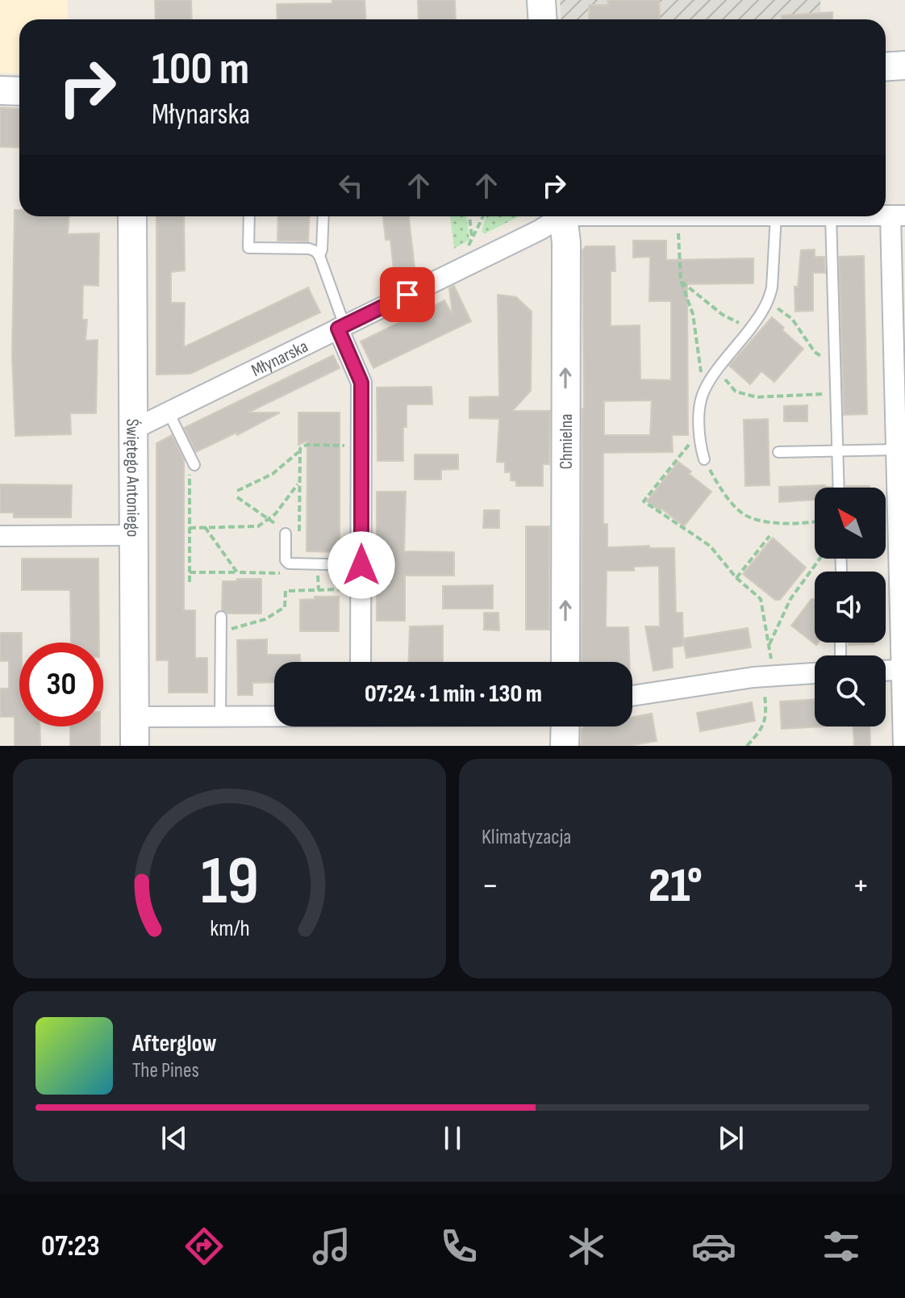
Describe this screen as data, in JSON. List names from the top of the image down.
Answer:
{
  "streets": {
    "street": ["Młynarska", "Chmielna", "Świętego Antoniego"]
  },
  "crossings": [
    ["Młynarska", "Świętego Antoniego"]
  ],
  "north": "top left",
  "page": {
    "turn": ["100 m", "Młynarska"],
    "limit": "30",
    "trip": "07:24 · 1 min · 130 m",
    "tile": "Klimatyzacja",
    "heat": ["−", "21°", "+"],
    "song": ["Afterglow", "The Pines"],
    "tabs": "07:23",
    "gauge": ["19", "km/h"]
  }
}
